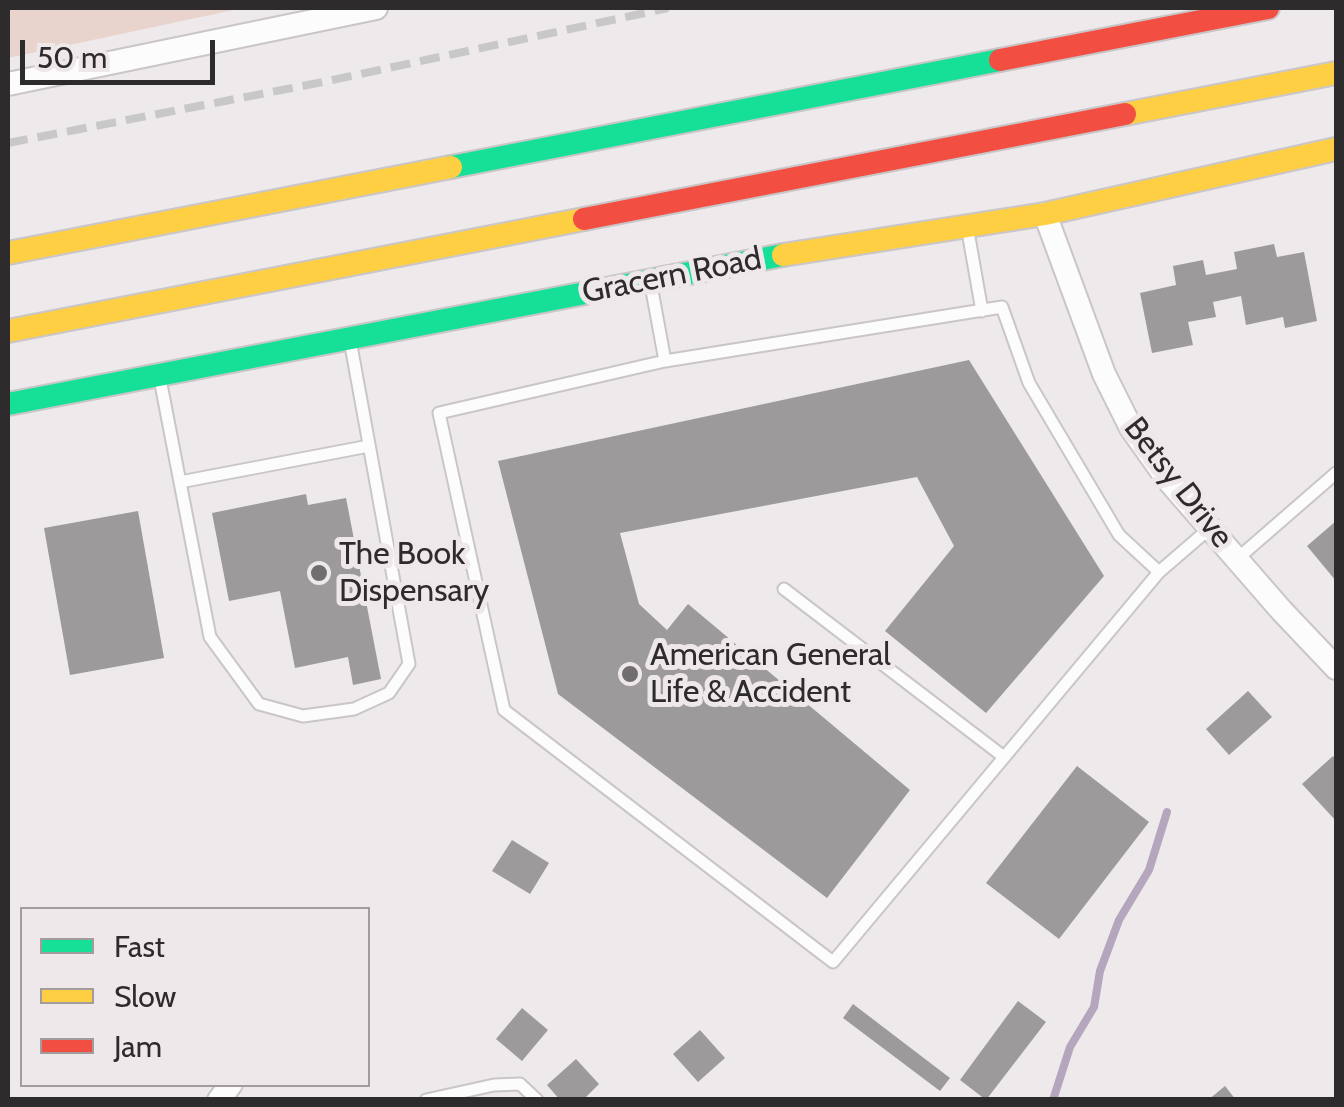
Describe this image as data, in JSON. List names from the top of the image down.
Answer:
{
  "streets": {
    "main road": ["Gracern Road"],
    "street": ["Betsy Drive"]
  },
  "crossings": [
    ["Gracern Road", "Betsy Drive"]
  ],
  "places": ["The Book Dispensary", "American General Life & Accident"],
  "legend": ["Fast", "Slow", "Jam"],
  "scale_bar": "50 m"
}
